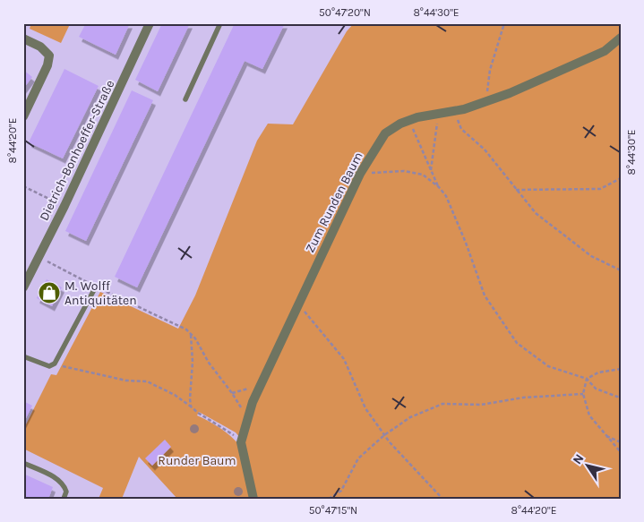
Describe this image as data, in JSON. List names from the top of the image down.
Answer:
{
  "streets": {
    "street": ["Dietrich-Bonhoeffer-Straße", "Zum Runden Baum"]
  },
  "parks": ["Runder Baum"],
  "places": {
    "shop": ["M. Wolff Antiquitäten"]
  },
  "north": "top left",
  "coordinates": [
    "50°47'20\"N",
    "8°44'30\"E",
    "8°44'20\"E",
    "50°47'15\"N"
  ]
}
